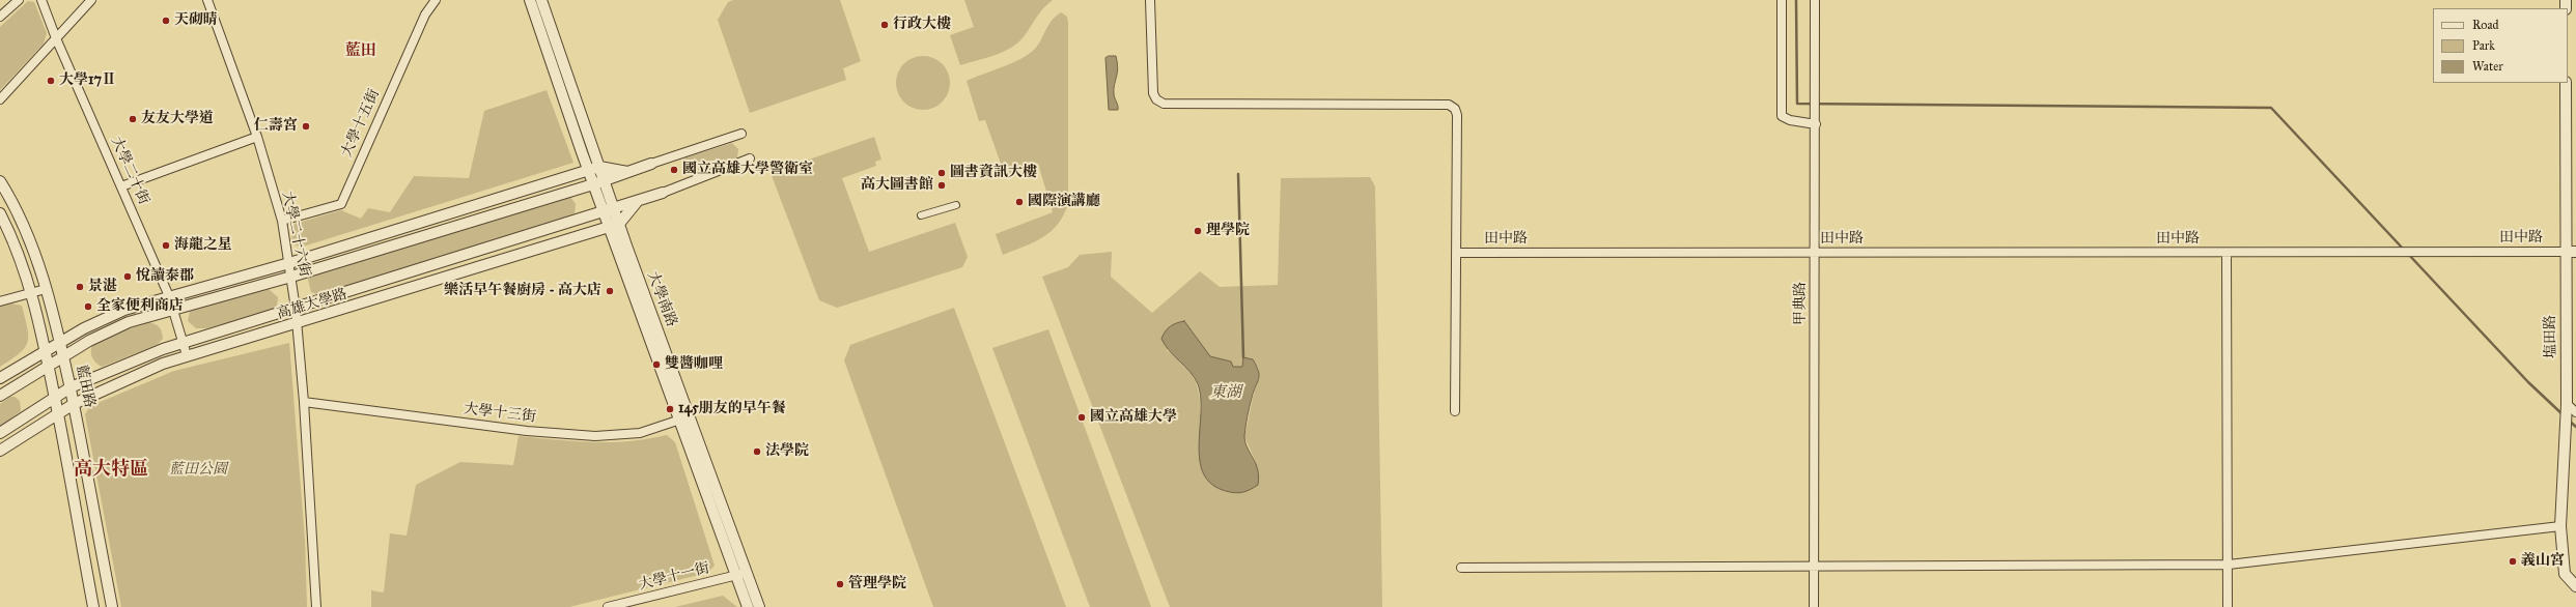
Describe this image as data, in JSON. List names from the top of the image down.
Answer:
{
  "streets": {
    "street": [
      "大學十五街",
      "大學二十街",
      "大學二十六街",
      "田中路",
      "大學南路",
      "甲典路",
      "高雄大學路",
      "塩田路",
      "藍田路",
      "大學十三街",
      "大學十一街"
    ]
  },
  "crossings": [
    ["大學十五街", "大學二十六街"],
    ["大學二十街", "高雄大學路"],
    ["大學二十六街", "高雄大學路"],
    ["大學二十六街", "大學十三街"],
    ["田中路", "甲典路"],
    ["田中路", "塩田路"],
    ["大學南路", "高雄大學路"],
    ["大學南路", "大學十三街"],
    ["大學南路", "大學十一街"],
    ["高雄大學路", "藍田路"]
  ],
  "districts": ["藍田", "高大特區"],
  "water": ["東湖"],
  "parks": ["藍田公園"],
  "places": [
    "天砌晴",
    "行政大樓",
    "大學17Ⅱ",
    "友友大學道",
    "仁壽宮",
    "國立高雄大學警衛室",
    "圖書資訊大樓",
    "高大圖書館",
    "國際演講廳",
    "理學院",
    "海龍之星",
    "悅讀泰郡",
    "景湛",
    "樂活早午餐廚房 - 高大店",
    "全家便利商店",
    "雙醬咖哩",
    "145朋友的早午餐",
    "國立高雄大學",
    "法學院",
    "義山宮",
    "管理學院"
  ],
  "legend": ["Road", "Park", "Water"]
}
